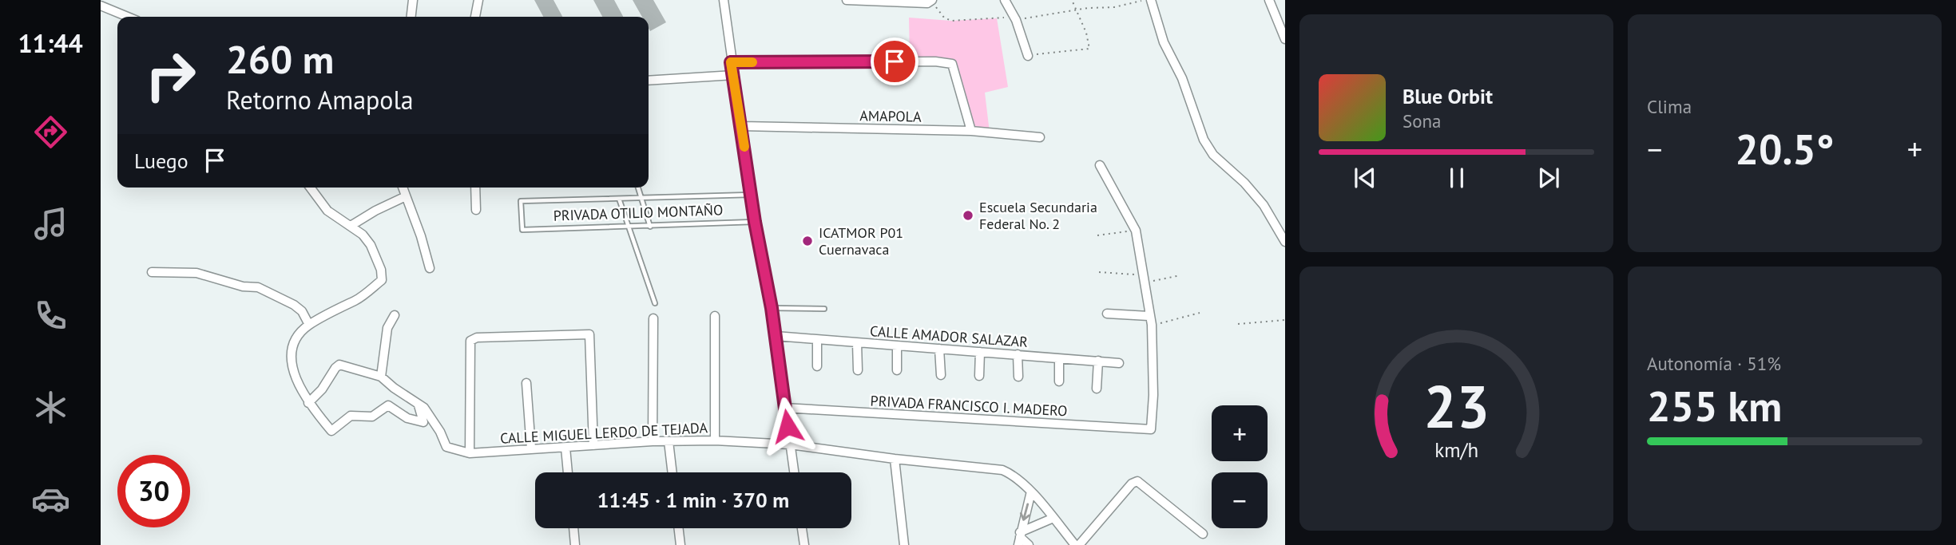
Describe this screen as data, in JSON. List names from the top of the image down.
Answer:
{
  "streets": {
    "street": [
      "AMAPOLA",
      "CALLE AMADOR SALAZAR",
      "PRIVADA FRANCISCO I. MADERO",
      "CALLE MIGUEL LERDO DE TEJADA"
    ],
    "lane": ["PRIVADA OTILIO MONTAÑO"]
  },
  "places": ["Escuela Secundaria Federal No. 2", "ICATMOR P01 Cuernavaca"],
  "page": {
    "tabs": "11:44",
    "tile": [
      "Clima",
      ["Autonomía · 51%", "255 km"]
    ],
    "turn": ["260 m", "Retorno Amapola"],
    "song": ["Blue Orbit", "Sona"],
    "heat": ["−", "20.5°", "+"],
    "then": "Luego",
    "map_buttons": ["+", "−"],
    "limit": "30",
    "trip": "11:45 · 1 min · 370 m",
    "gauge": ["23", "km/h"]
  }
}
